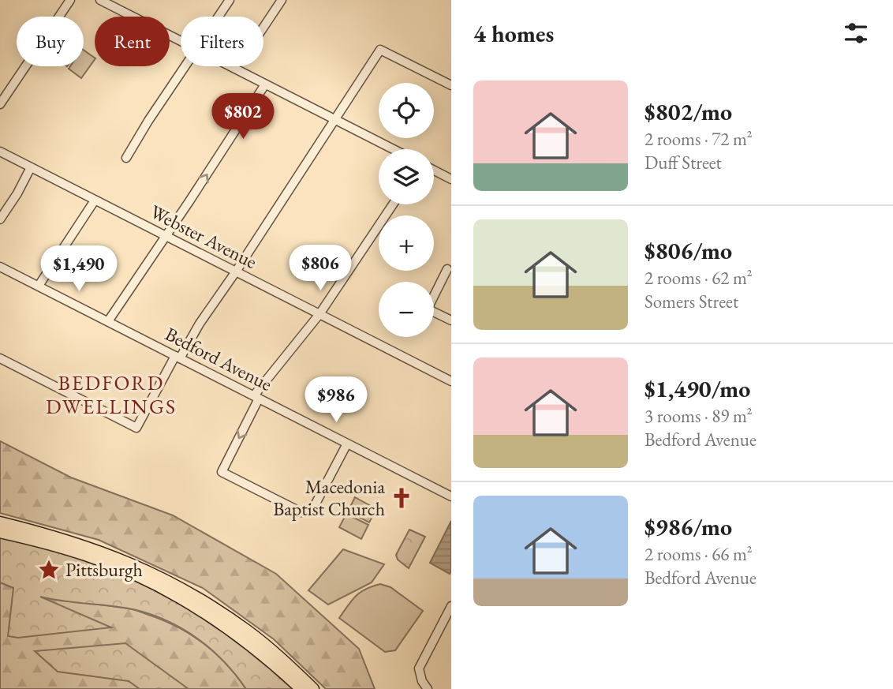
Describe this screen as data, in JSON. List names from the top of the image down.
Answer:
{
  "streets": {
    "street": ["Webster Avenue", "Bedford Avenue"]
  },
  "districts": ["BEDFORD DWELLINGS"],
  "places": {
    "church": ["Macedonia Baptist Church"],
    "place": ["Pittsburgh"]
  },
  "page": {
    "heading": "4 homes",
    "chip": ["Buy", "Rent", "Filters"],
    "list": [
      {
        "name": "$802/mo",
        "note": "2 rooms · 72 m² · Duff Street"
      },
      {
        "name": "$806/mo",
        "note": "2 rooms · 62 m² · Somers Street"
      },
      {
        "name": "$1,490/mo",
        "note": "3 rooms · 89 m² · Bedford Avenue"
      },
      {
        "name": "$986/mo",
        "note": "2 rooms · 66 m² · Bedford Avenue"
      }
    ],
    "map_buttons": ["+", "−"],
    "price": [
      "$802",
      "$806",
      "$1,490",
      "$986"
    ]
  }
}
